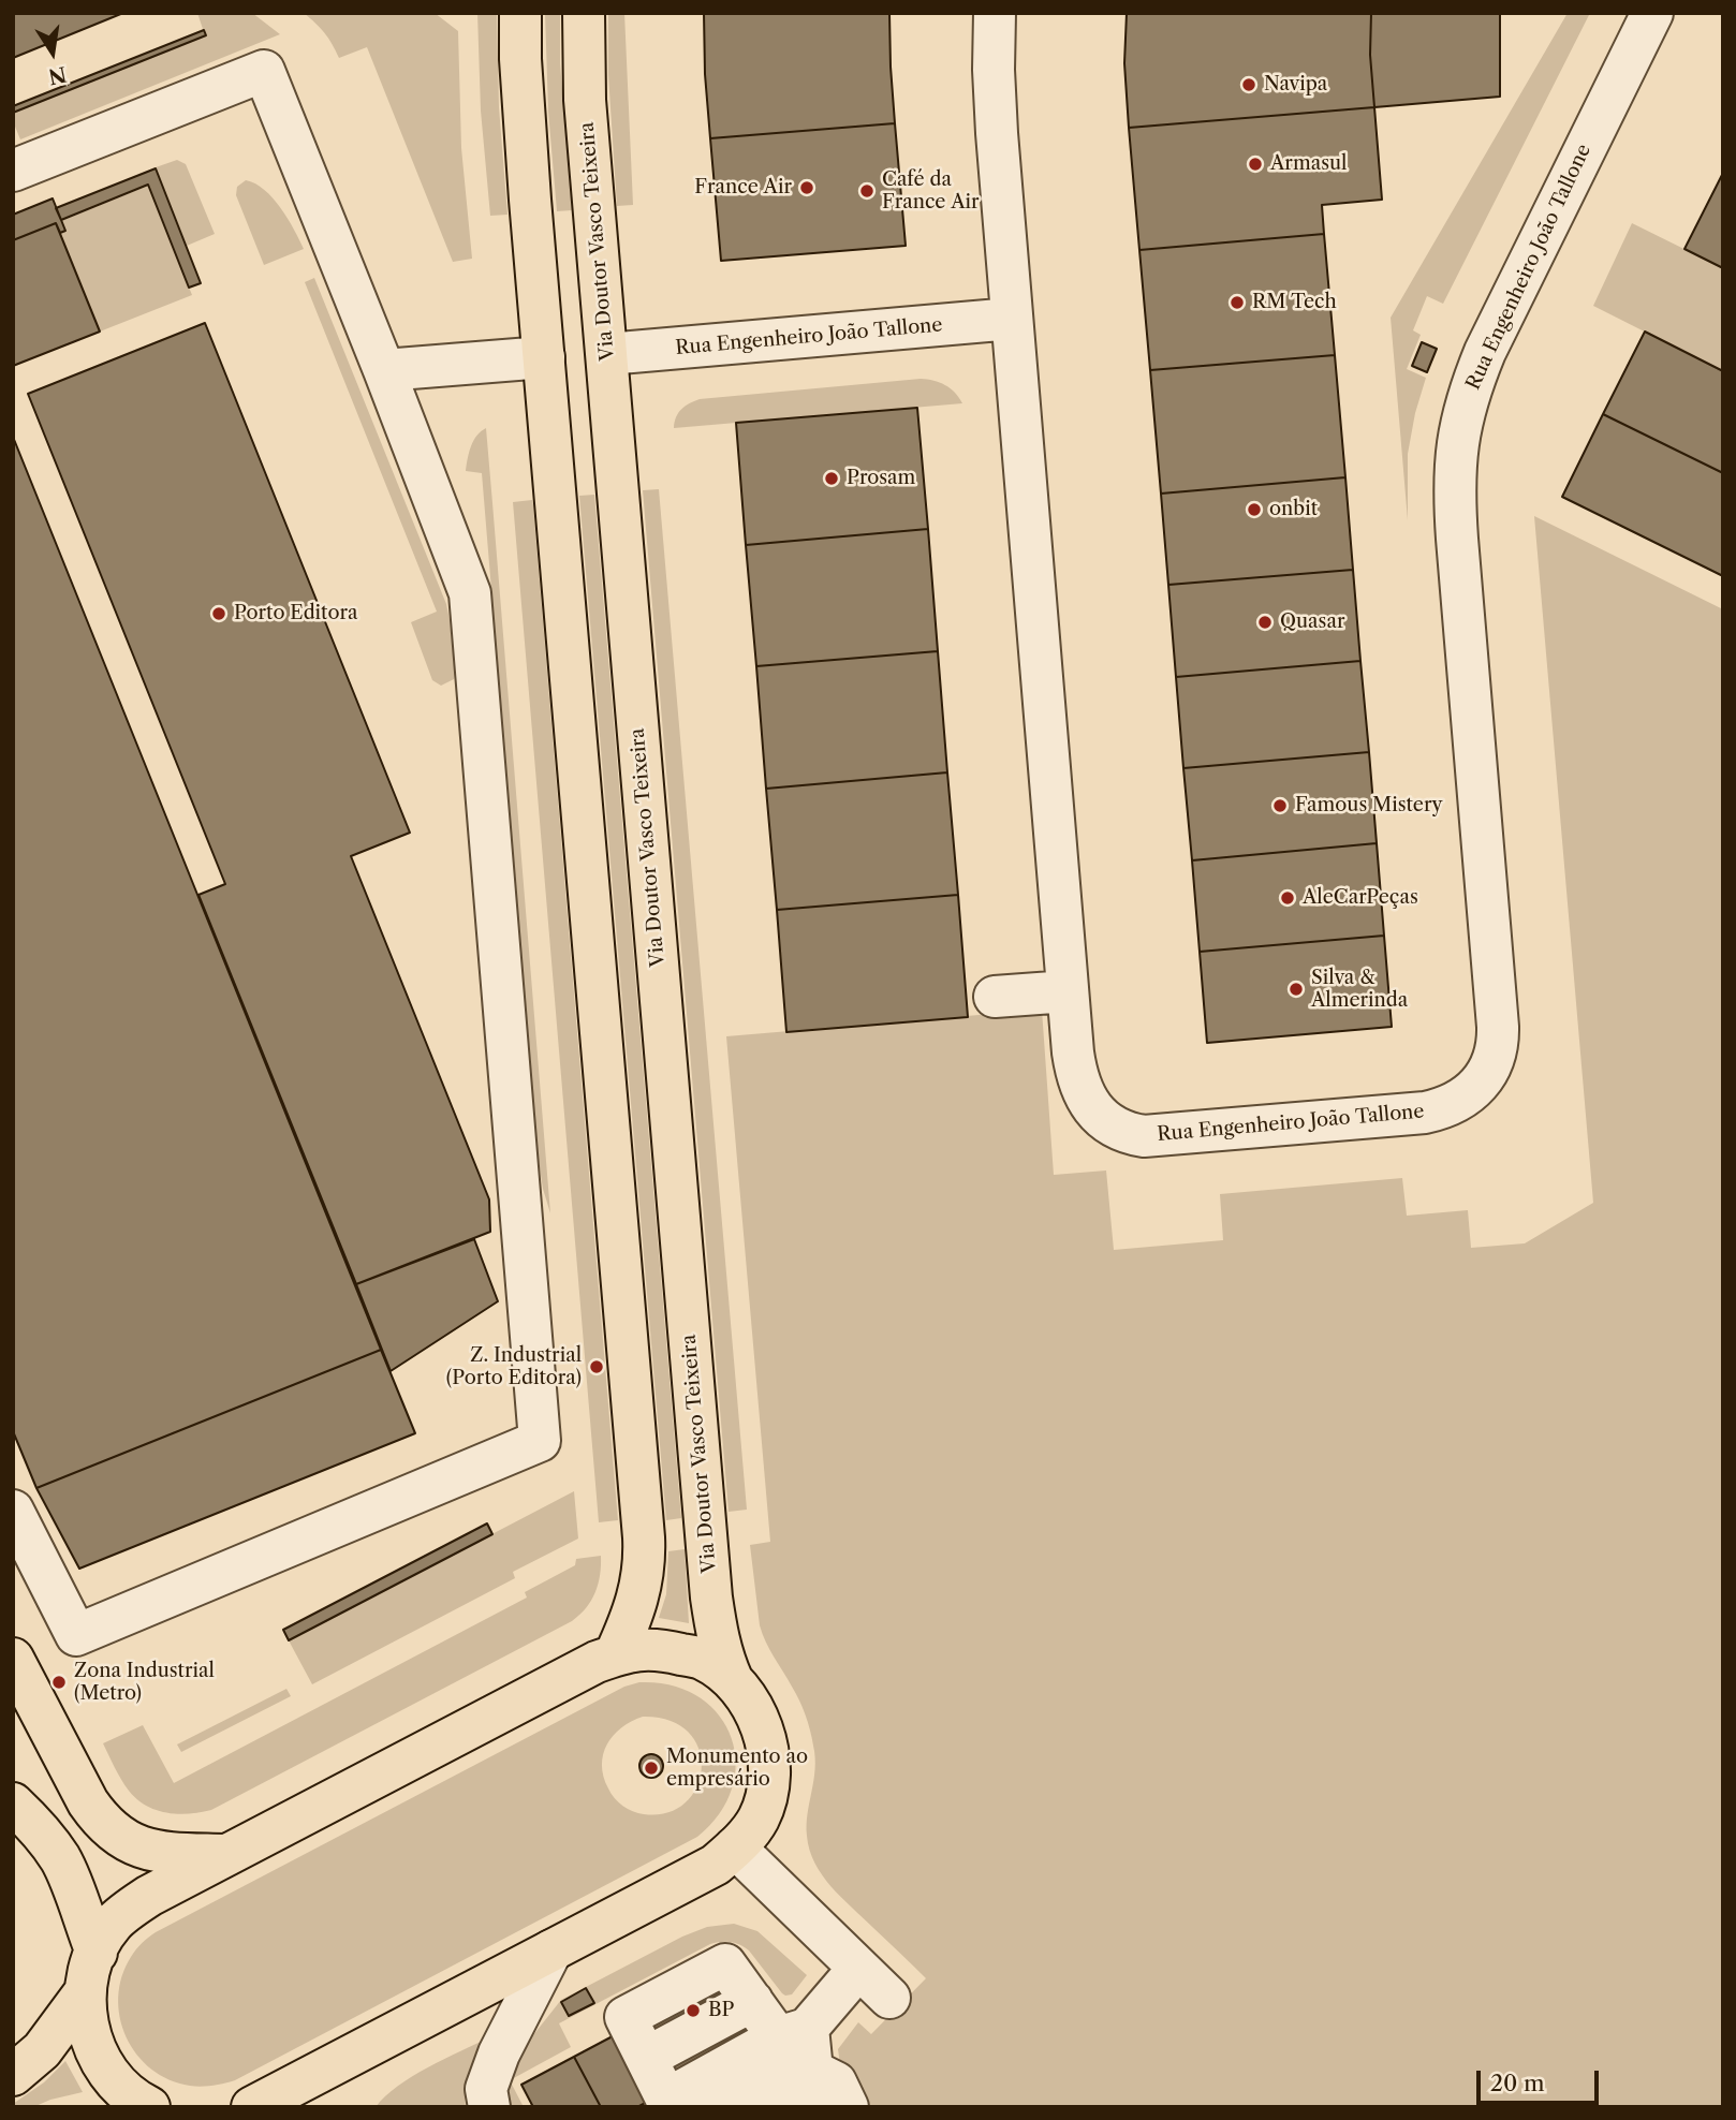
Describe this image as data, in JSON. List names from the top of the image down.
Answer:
{
  "streets": {
    "main road": ["Via Doutor Vasco Teixeira"],
    "street": ["Rua Engenheiro João Tallone"]
  },
  "crossings": [
    ["Via Doutor Vasco Teixeira", "Rua Engenheiro João Tallone"]
  ],
  "places": [
    "Navipa",
    "Armasul",
    "France Air",
    "Café da France Air",
    "RM Tech",
    "Prosam",
    "onbit",
    "Porto Editora",
    "Quasar",
    "Famous Mistery",
    "AleCarPeças",
    "Silva & Almerinda",
    "Z. Industrial (Porto Editora)",
    "Zona Industrial (Metro)",
    "Monumento ao empresário",
    "BP"
  ],
  "scale_bar": "20 m",
  "north": "bottom"
}
